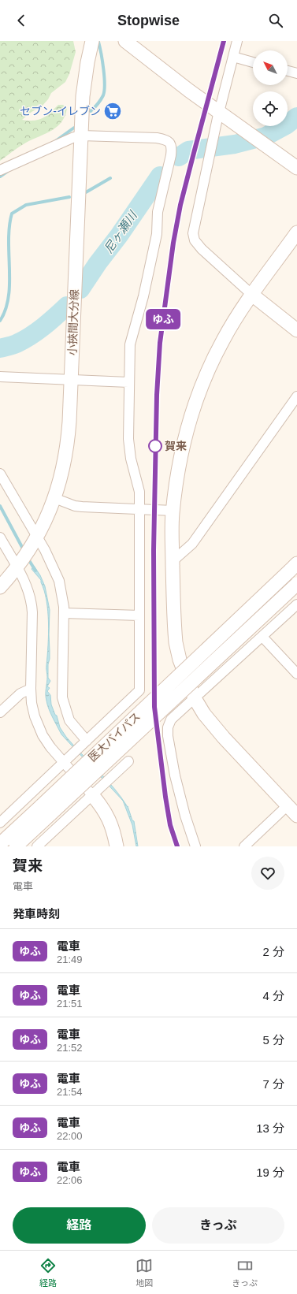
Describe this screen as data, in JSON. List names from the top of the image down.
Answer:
{
  "streets": {
    "main road": ["小挾間大分線", "医大バイパス"]
  },
  "water": ["尼ヶ瀬川"],
  "places": {
    "supermarket": ["セブン-イレブン"],
    "other": ["賀来"]
  },
  "north": "top left",
  "page": {
    "header": "Stopwise",
    "on_map": "ゆふ",
    "heading": [
      ["賀来", "電車"],
      "発車時刻"
    ],
    "list": [
      {
        "mark": "ゆふ",
        "name": "電車",
        "note": "21:49",
        "value": "2 分"
      },
      {
        "mark": "ゆふ",
        "name": "電車",
        "note": "21:51",
        "value": "4 分"
      },
      {
        "mark": "ゆふ",
        "name": "電車",
        "note": "21:52",
        "value": "5 分"
      },
      {
        "mark": "ゆふ",
        "name": "電車",
        "note": "21:54",
        "value": "7 分"
      },
      {
        "mark": "ゆふ",
        "name": "電車",
        "note": "22:00",
        "value": "13 分"
      },
      {
        "mark": "ゆふ",
        "name": "電車",
        "note": "22:06",
        "value": "19 分"
      }
    ],
    "buttons": ["経路", "きっぷ"],
    "tabs": ["経路", "地図", "きっぷ"]
  }
}
